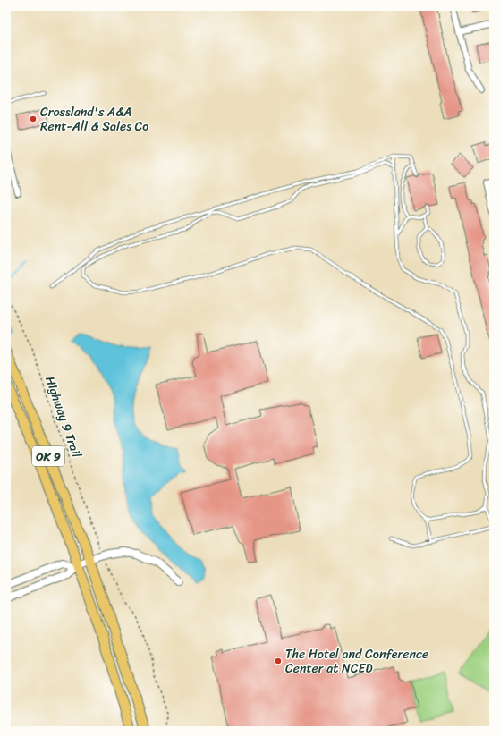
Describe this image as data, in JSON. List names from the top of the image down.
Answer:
{
  "streets": {
    "highway": ["OK 9"],
    "path": ["Highway 9 Trail"]
  },
  "places": ["Crossland's A&A Rent-All & Sales Co", "The Hotel and Conference Center at NCED"]
}
